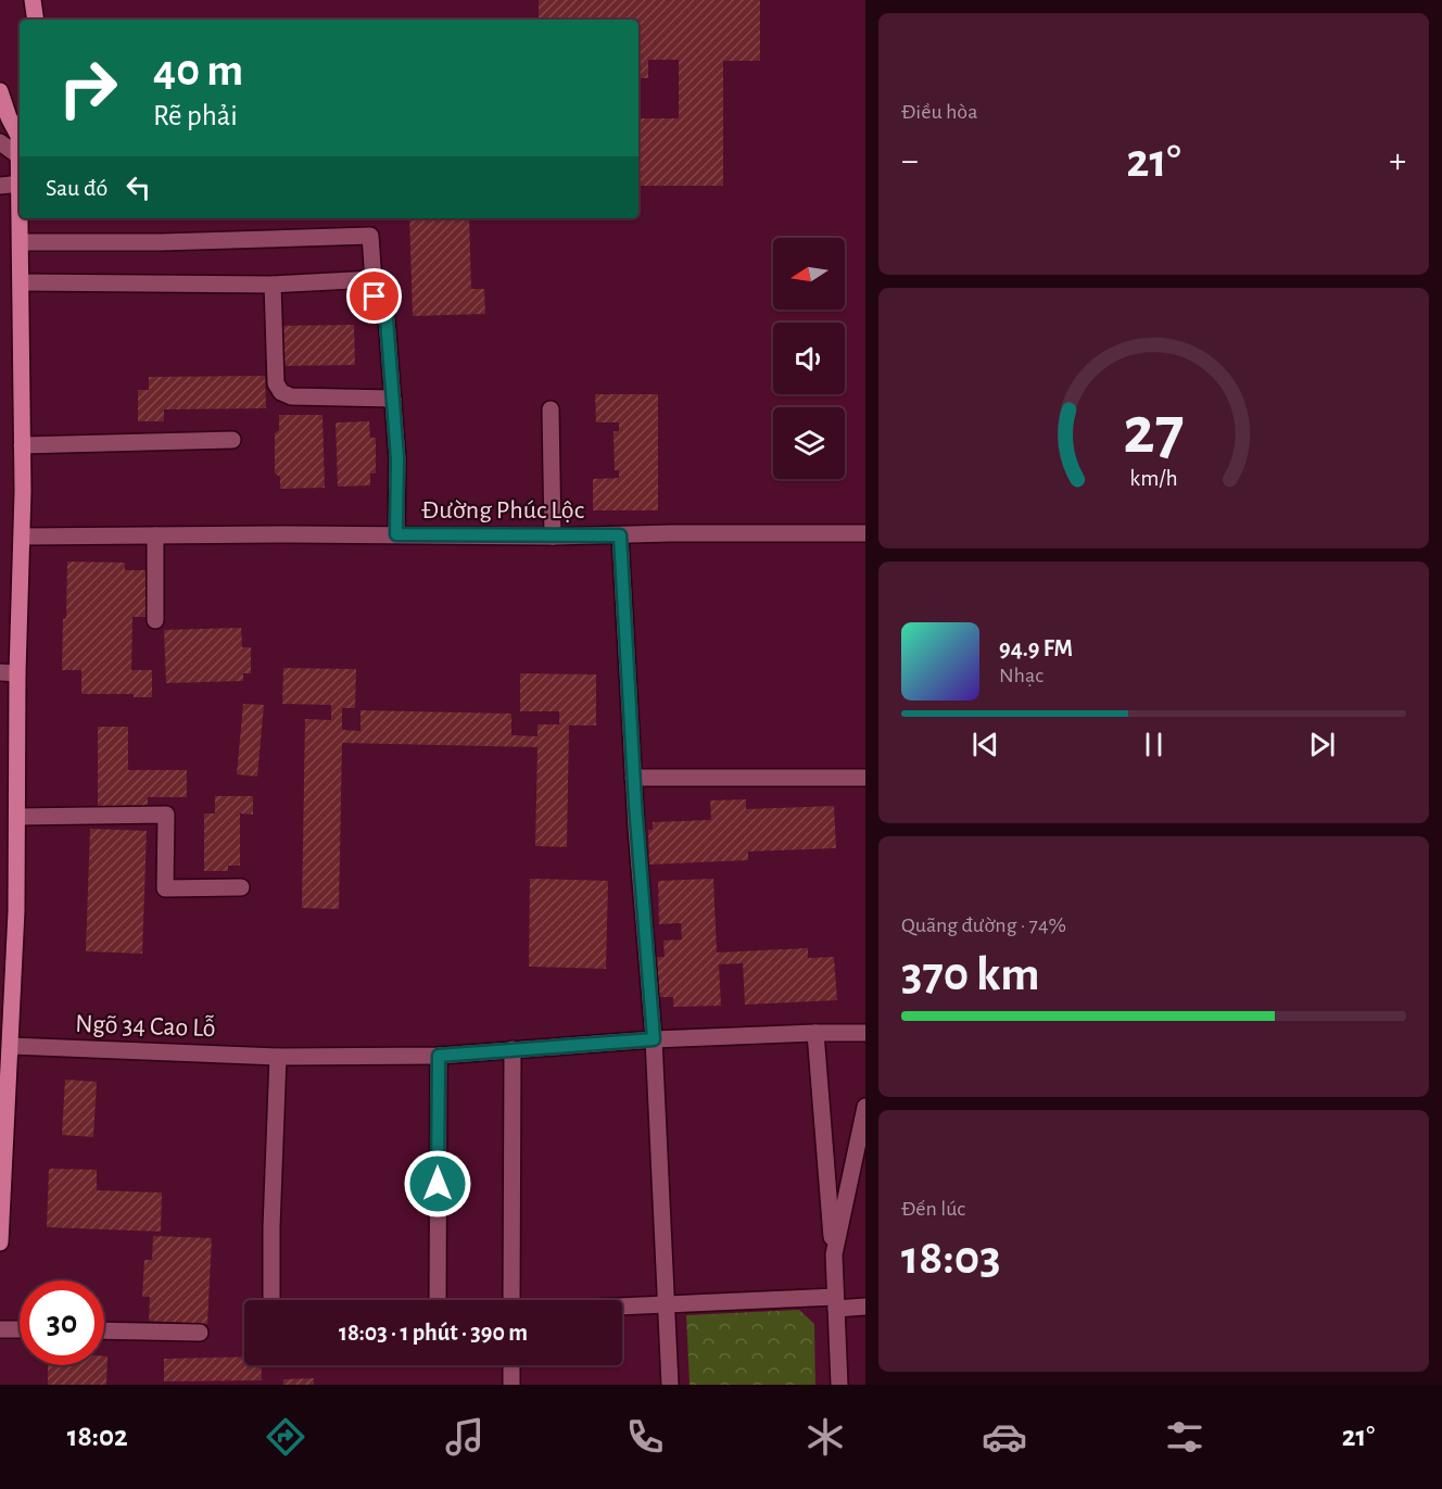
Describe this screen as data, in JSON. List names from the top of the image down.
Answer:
{
  "streets": {
    "street": ["Đường Phúc Lộc", "Ngõ 34 Cao Lỗ"]
  },
  "north": "left",
  "page": {
    "tile": [
      "Điều hòa",
      ["Quãng đường · 74%", "370 km"],
      ["Đến lúc", "18:03"]
    ],
    "turn": ["40 m", "Rẽ phải"],
    "heat": ["−", "21°", "+"],
    "then": "Sau đó",
    "song": ["94.9 FM", "Nhạc"],
    "limit": "30",
    "trip": "18:03 · 1 phút · 390 m",
    "tabs": ["18:02", "21°"],
    "gauge": ["27", "km/h"]
  }
}
